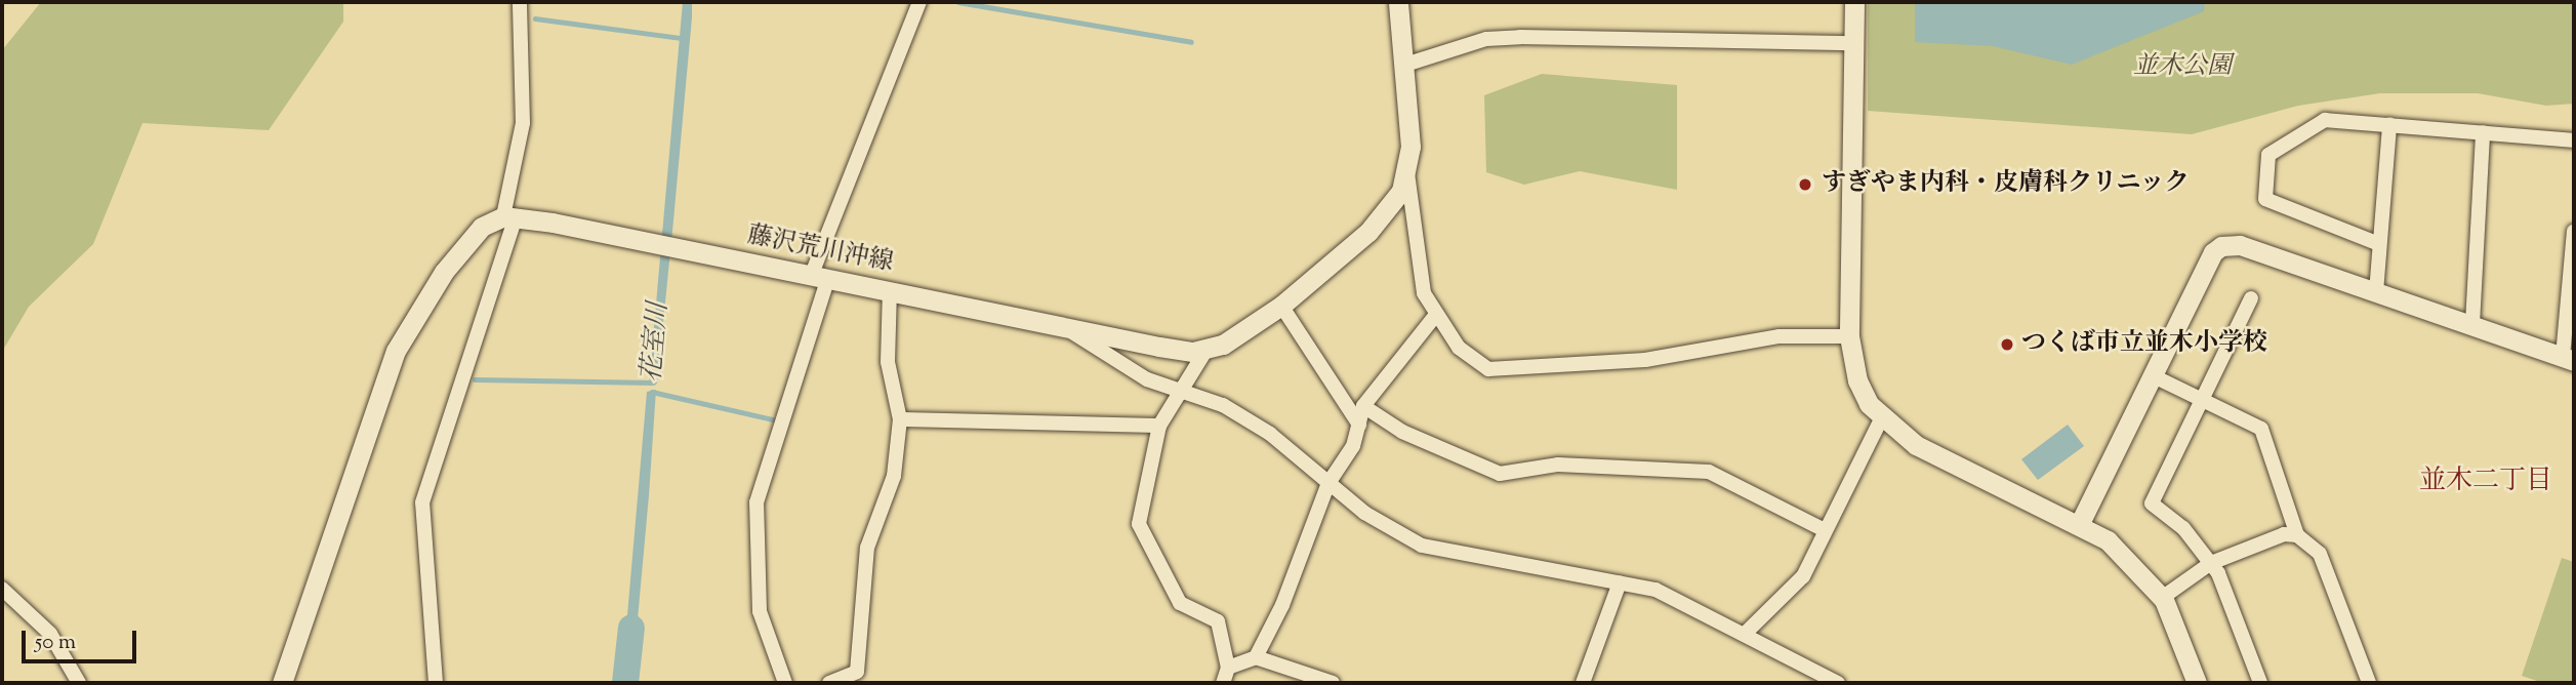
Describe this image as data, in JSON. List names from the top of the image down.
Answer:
{
  "streets": {
    "main road": ["藤沢荒川沖線"]
  },
  "districts": ["並木二丁目"],
  "water": ["花室川"],
  "parks": ["並木公園"],
  "places": ["すぎやま内科・皮膚科クリニック", "つくば市立並木小学校"],
  "scale_bar": "50 m"
}
